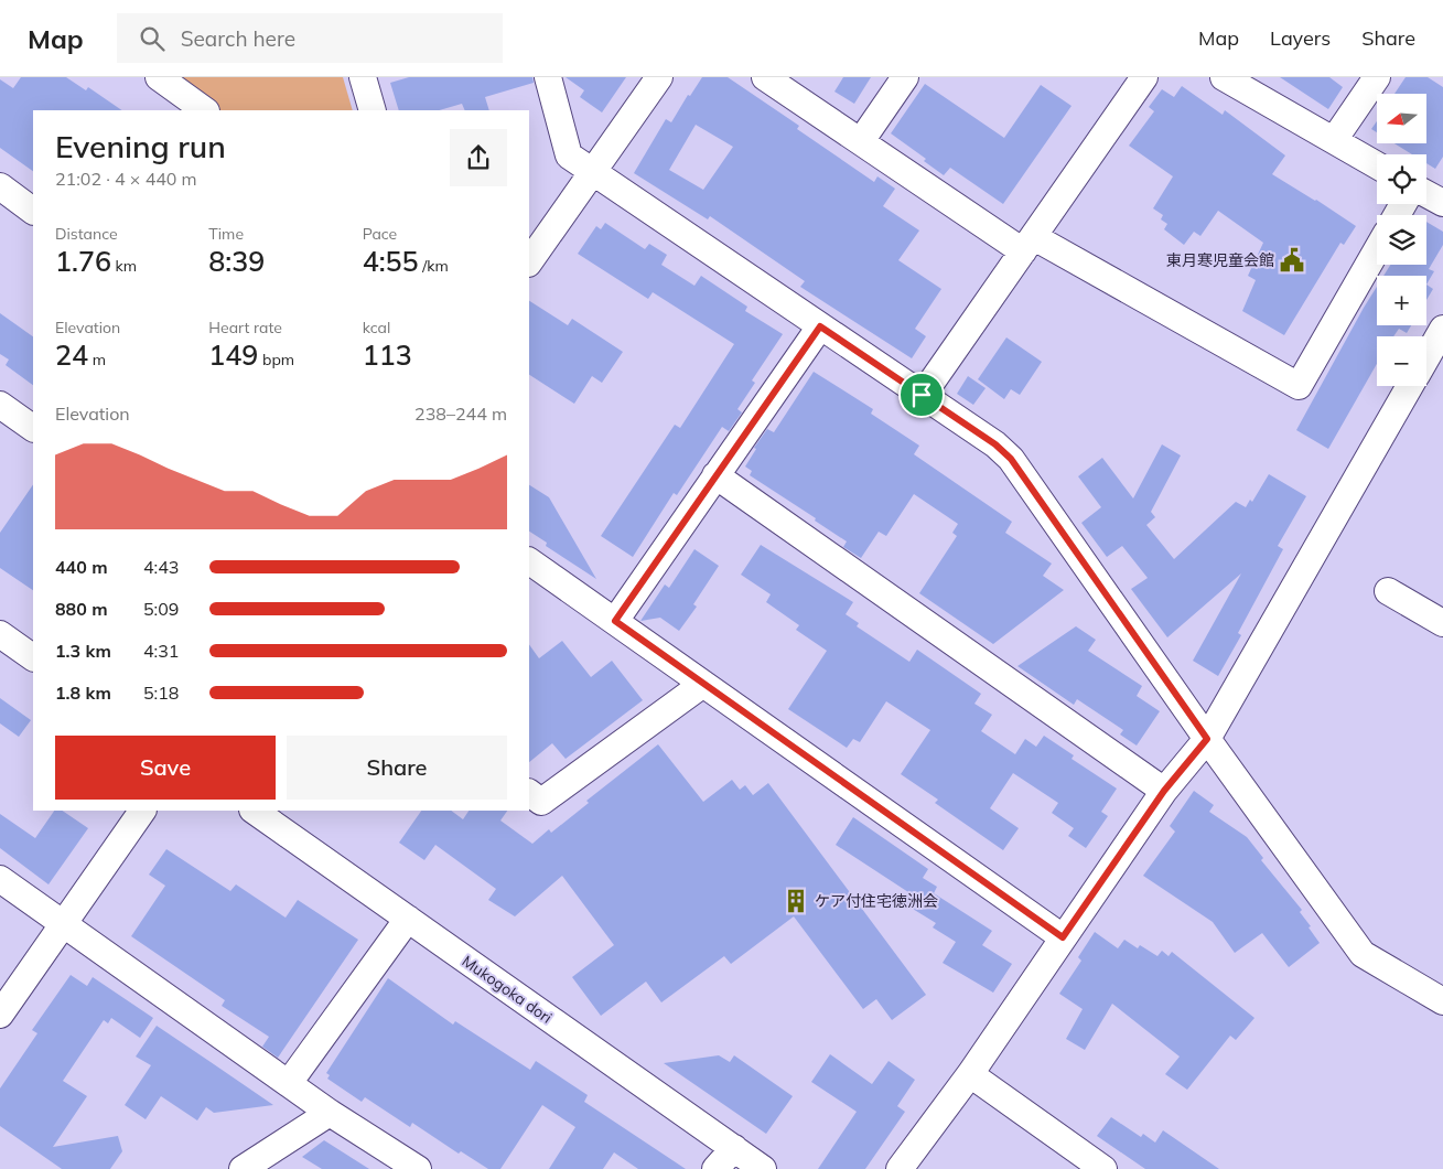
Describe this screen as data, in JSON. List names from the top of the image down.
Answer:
{
  "streets": {
    "street": ["Mukogoka dori"]
  },
  "places": {
    "public building": ["東月寒児童会館"],
    "building": ["ケア付住宅徳洲会"]
  },
  "north": "left",
  "page": {
    "header": "Map",
    "search": "Search here",
    "nav": ["Map", "Layers", "Share"],
    "map_buttons": ["+", "−"],
    "heading": ["Evening run", "21:02 · 4 × 440 m"],
    "stats": [
      ["Distance", "1.76 km"],
      ["Time", "8:39"],
      ["Pace", "4:55 /km"],
      ["Elevation", "24 m"],
      ["Heart rate", "149 bpm"],
      ["kcal", "113"]
    ],
    "chart": ["Elevation", "238–244 m"],
    "list": [
      {
        "name": "440 m",
        "note": "4:43"
      },
      {
        "name": "880 m",
        "note": "5:09"
      },
      {
        "name": "1.3 km",
        "note": "4:31"
      },
      {
        "name": "1.8 km",
        "note": "5:18"
      }
    ],
    "buttons": ["Save", "Share"]
  }
}
